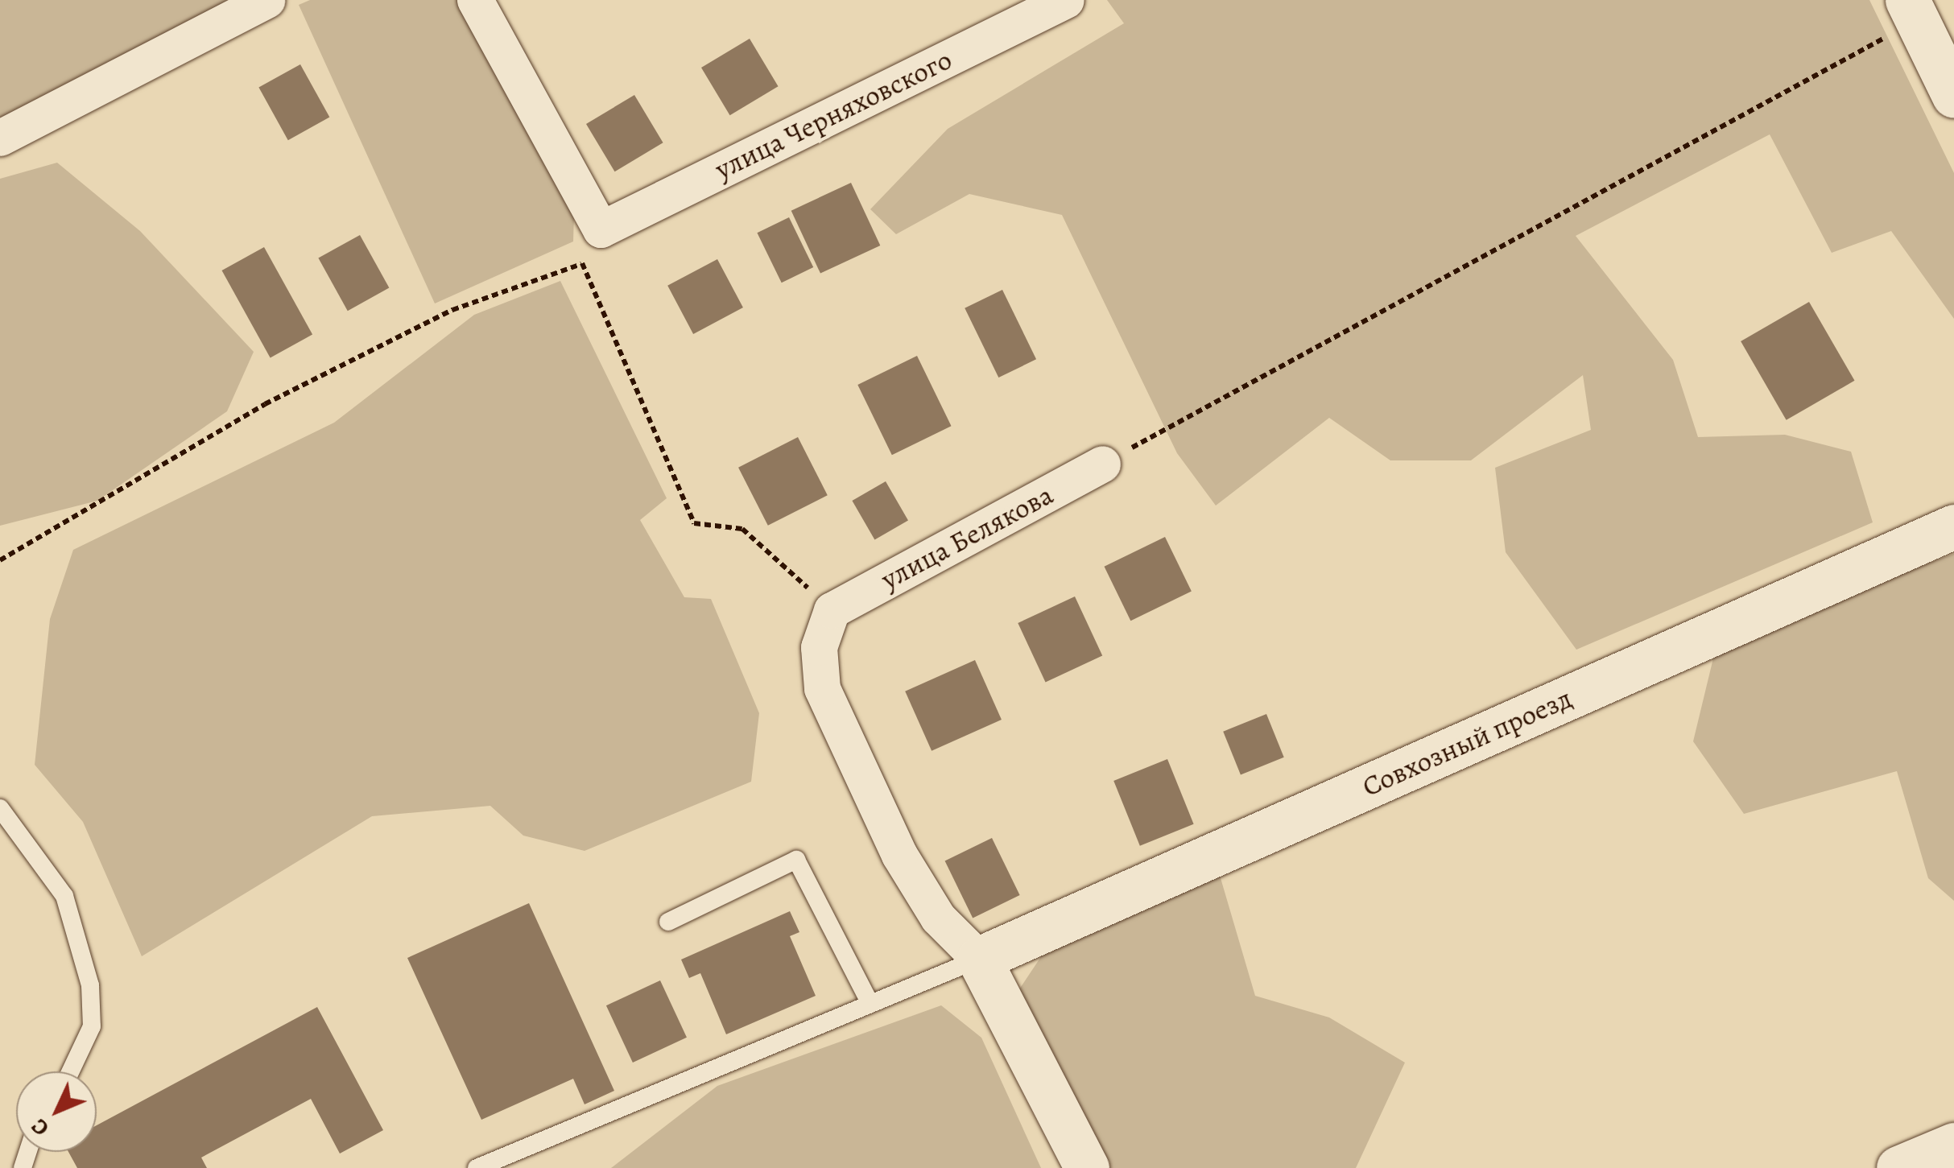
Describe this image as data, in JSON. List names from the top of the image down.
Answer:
{
  "streets": {
    "main road": ["Совхозный проезд"],
    "street": ["улица Черняховского", "улица Белякова"]
  },
  "north": "bottom left"
}
